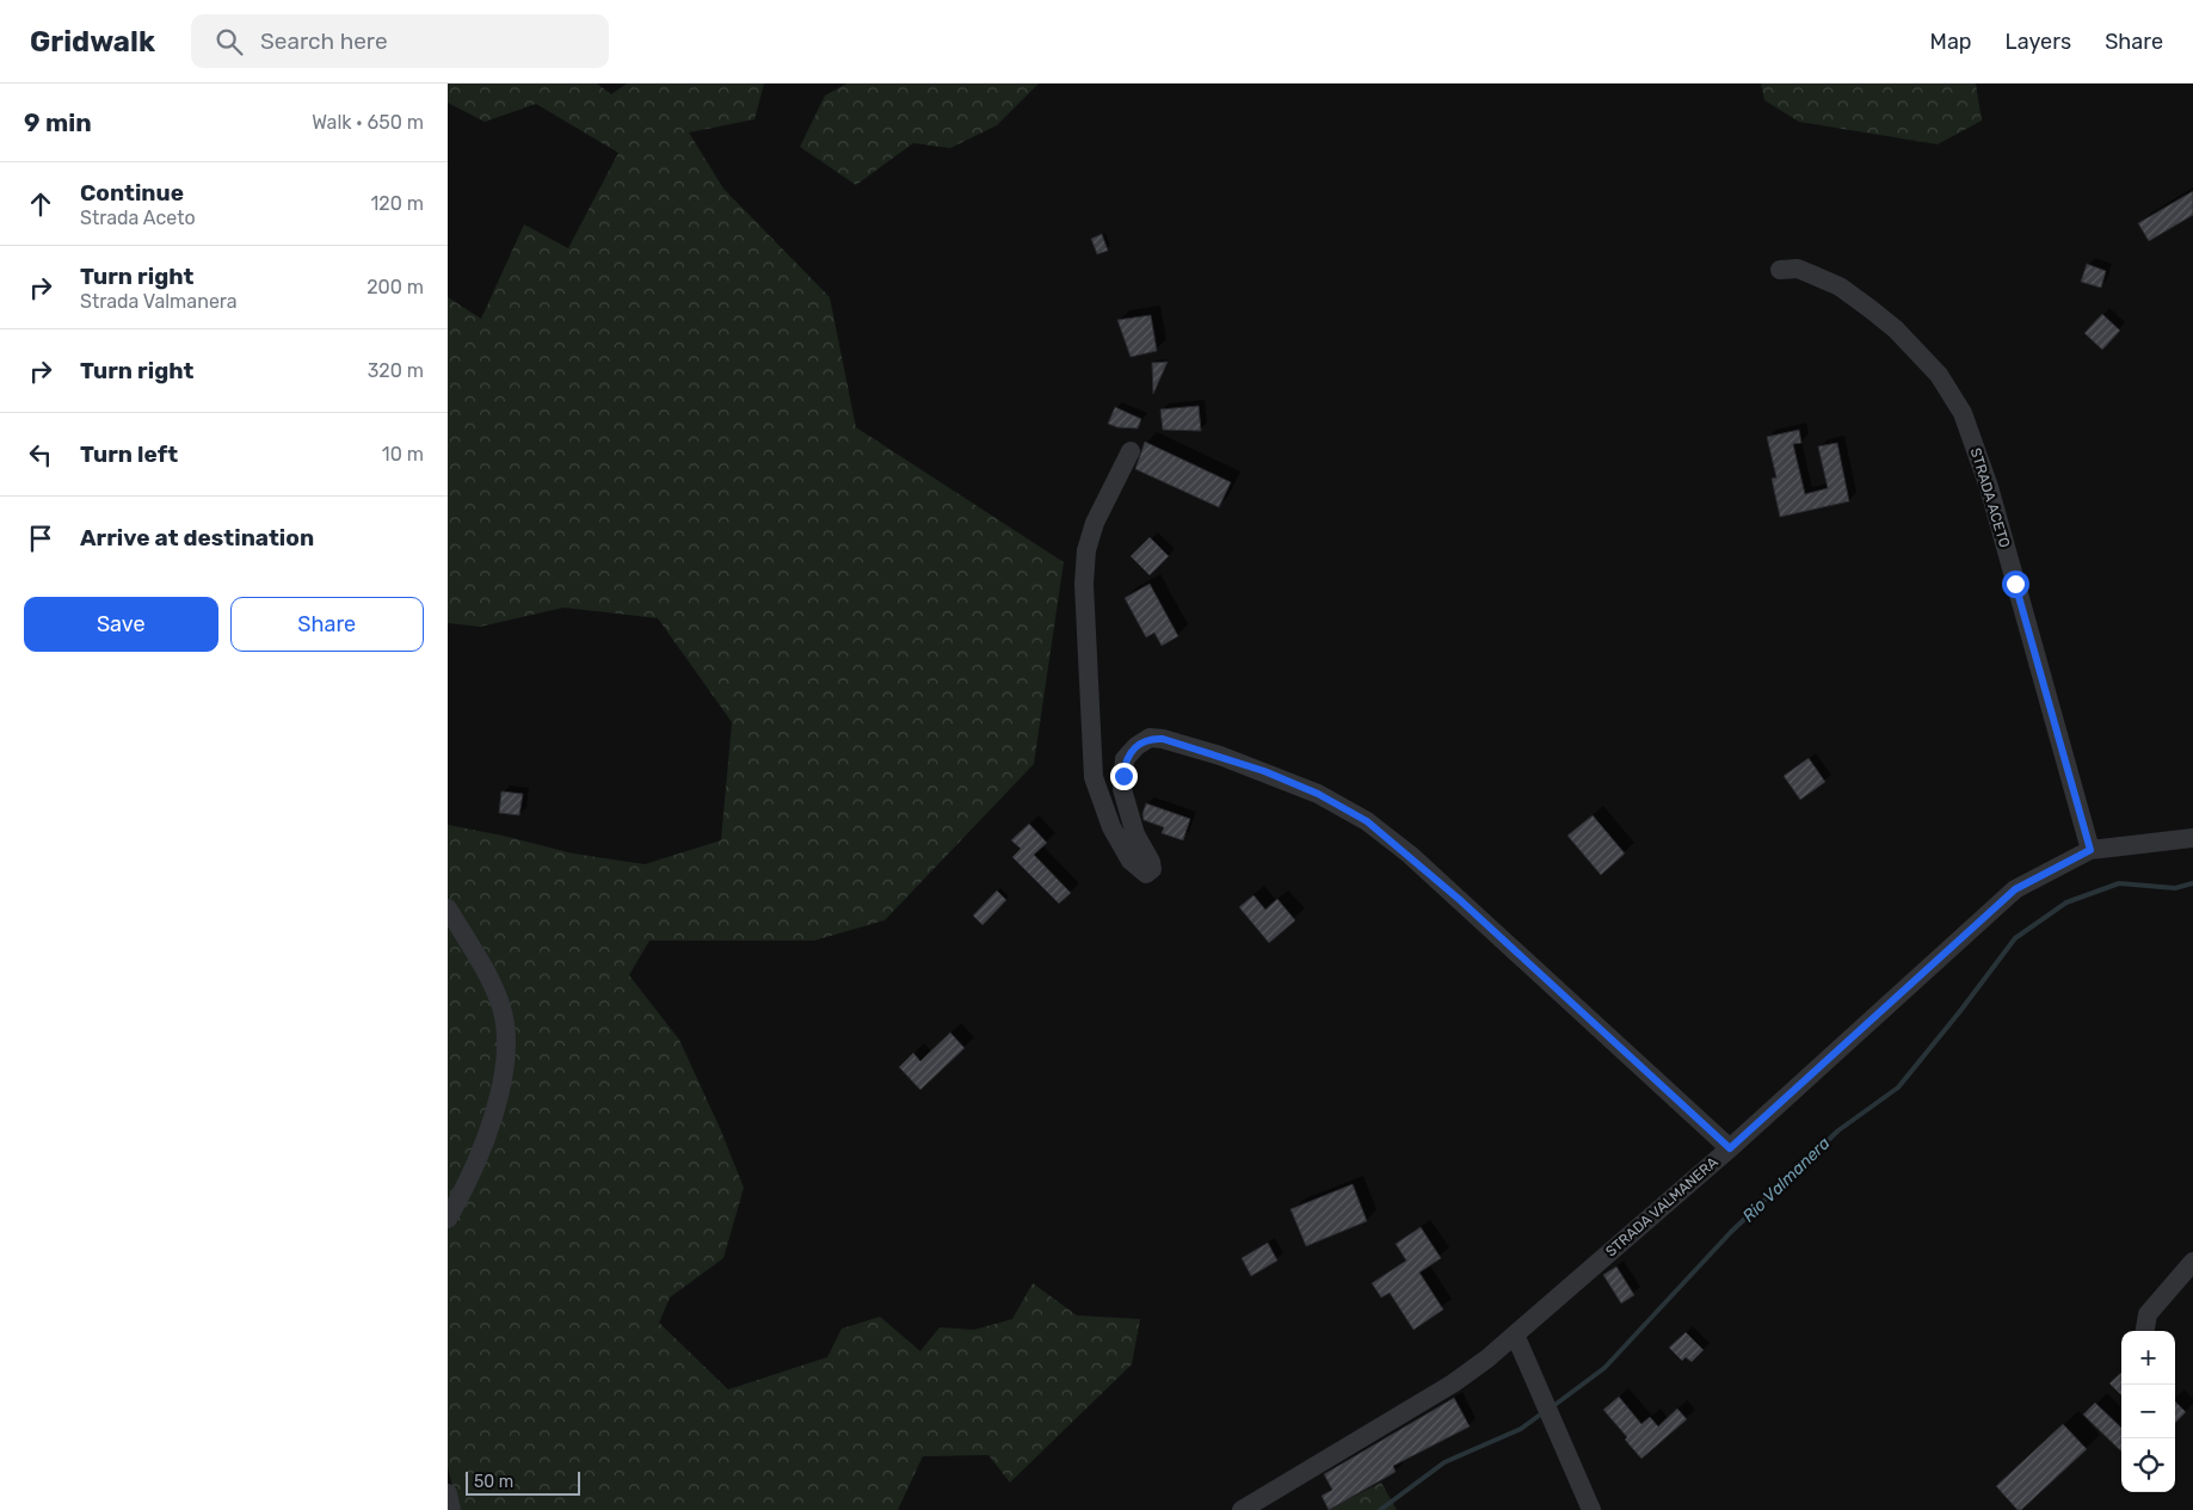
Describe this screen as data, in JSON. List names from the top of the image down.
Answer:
{
  "streets": {
    "street": ["STRADA ACETO", "STRADA VALMANERA"]
  },
  "crossings": [
    ["STRADA ACETO", "STRADA VALMANERA"]
  ],
  "water": ["Rio Valmanera"],
  "scale_bar": "50 m",
  "page": {
    "header": "Gridwalk",
    "search": "Search here",
    "nav": ["Map", "Layers", "Share"],
    "heading": ["9 min", "Walk · 650 m"],
    "list": [
      ["Continue", "Strada Aceto", "120 m"],
      ["Turn right", "Strada Valmanera", "200 m"],
      ["Turn right", "320 m"],
      ["Turn left", "10 m"],
      "Arrive at destination"
    ],
    "buttons": ["Save", "Share"],
    "map_buttons": ["+", "−"],
    "scale": "50 m"
  }
}
